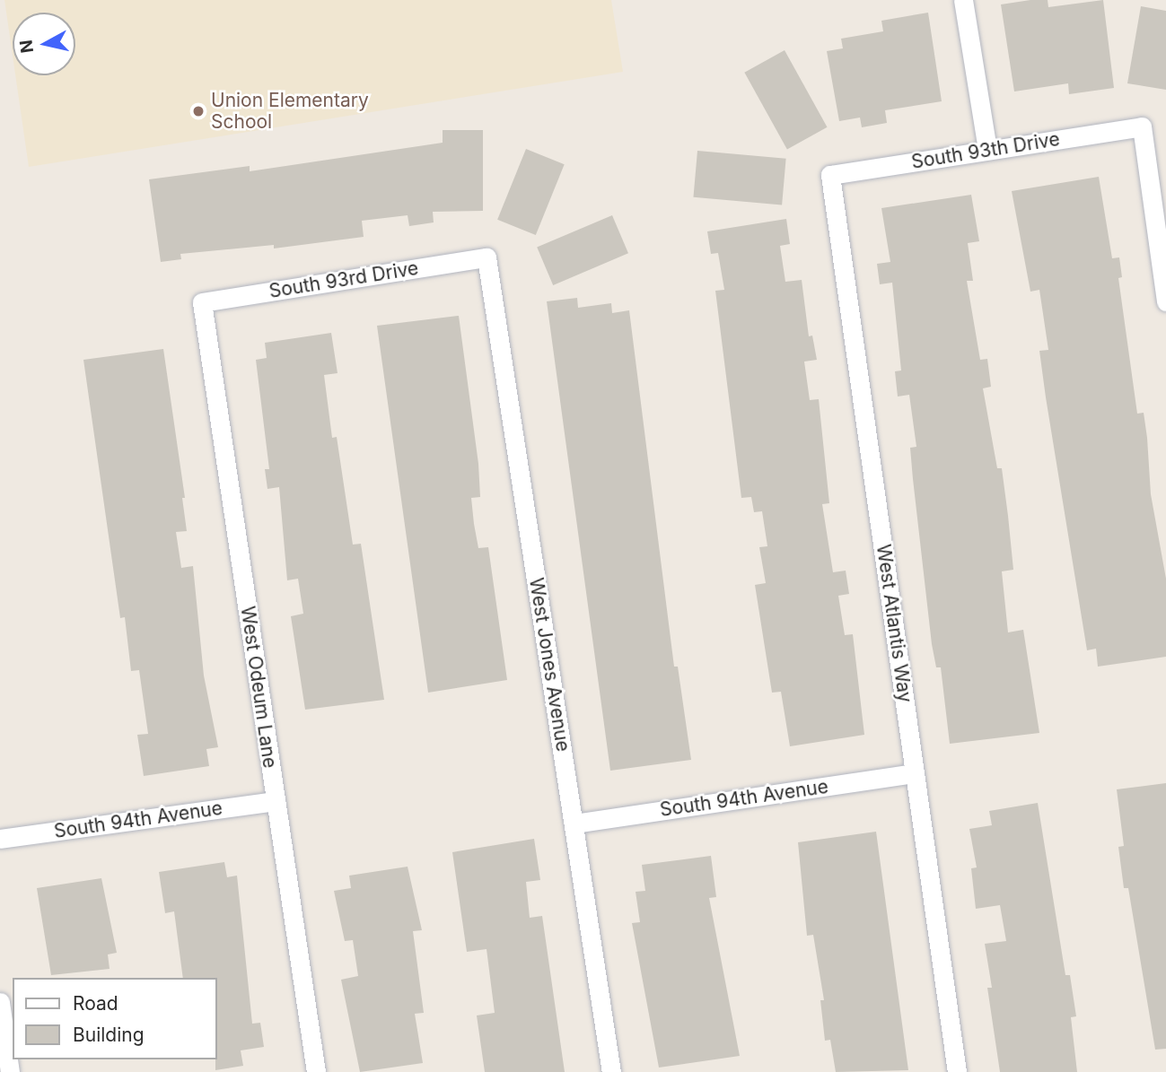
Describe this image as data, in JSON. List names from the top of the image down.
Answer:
{
  "streets": {
    "street": [
      "South 93th Drive",
      "South 93rd Drive",
      "West Atlantis Way",
      "West Jones Avenue",
      "West Odeum Lane",
      "South 94th Avenue"
    ]
  },
  "crossings": [
    ["South 93th Drive", "West Atlantis Way"],
    ["South 93rd Drive", "West Jones Avenue"],
    ["South 93rd Drive", "West Odeum Lane"],
    ["West Atlantis Way", "South 94th Avenue"],
    ["West Jones Avenue", "South 94th Avenue"],
    ["West Odeum Lane", "South 94th Avenue"]
  ],
  "places": ["Union Elementary School"],
  "legend": ["Road", "Building"],
  "north": "left"
}
